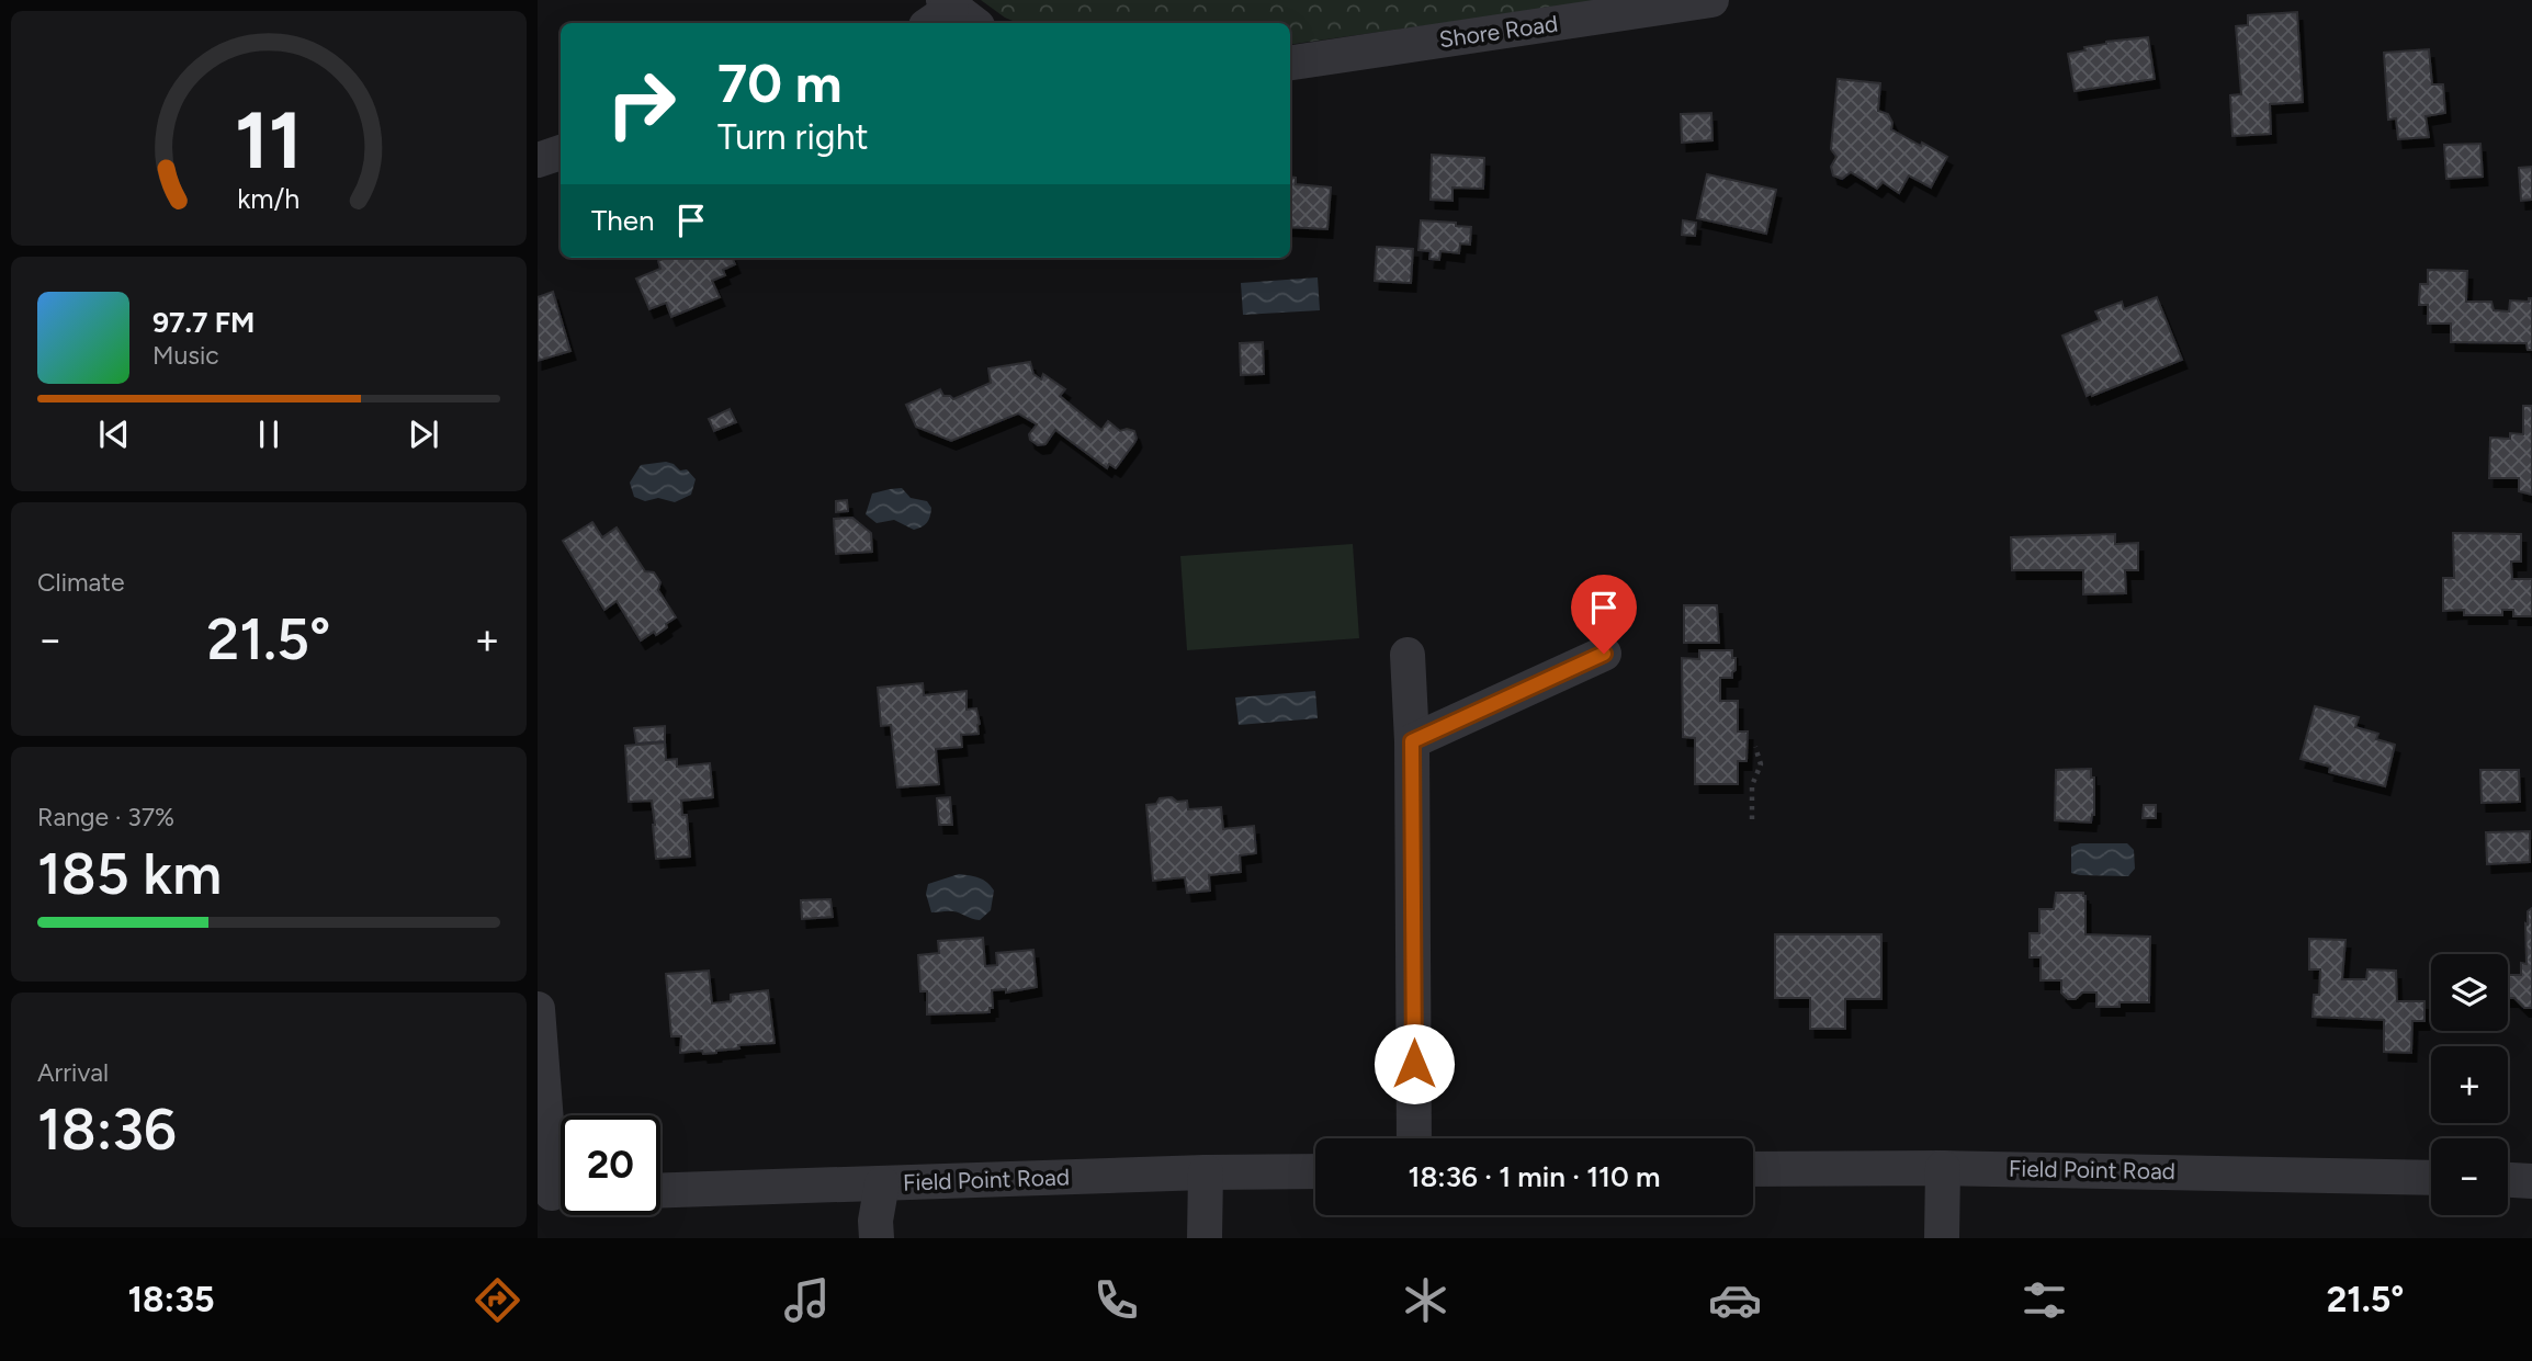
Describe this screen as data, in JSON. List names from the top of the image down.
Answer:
{
  "streets": {
    "street": ["Shore Road", "Field Point Road"]
  },
  "page": {
    "turn": ["70 m", "Turn right"],
    "then": "Then",
    "song": ["97.7 FM", "Music"],
    "tile": [
      "Climate",
      ["Range · 37%", "185 km"],
      ["Arrival", "18:36"]
    ],
    "heat": ["−", "21.5°", "+"],
    "map_buttons": ["+", "−"],
    "limit": "20",
    "trip": "18:36 · 1 min · 110 m",
    "tabs": ["18:35", "21.5°"],
    "gauge": ["11", "km/h"]
  }
}
